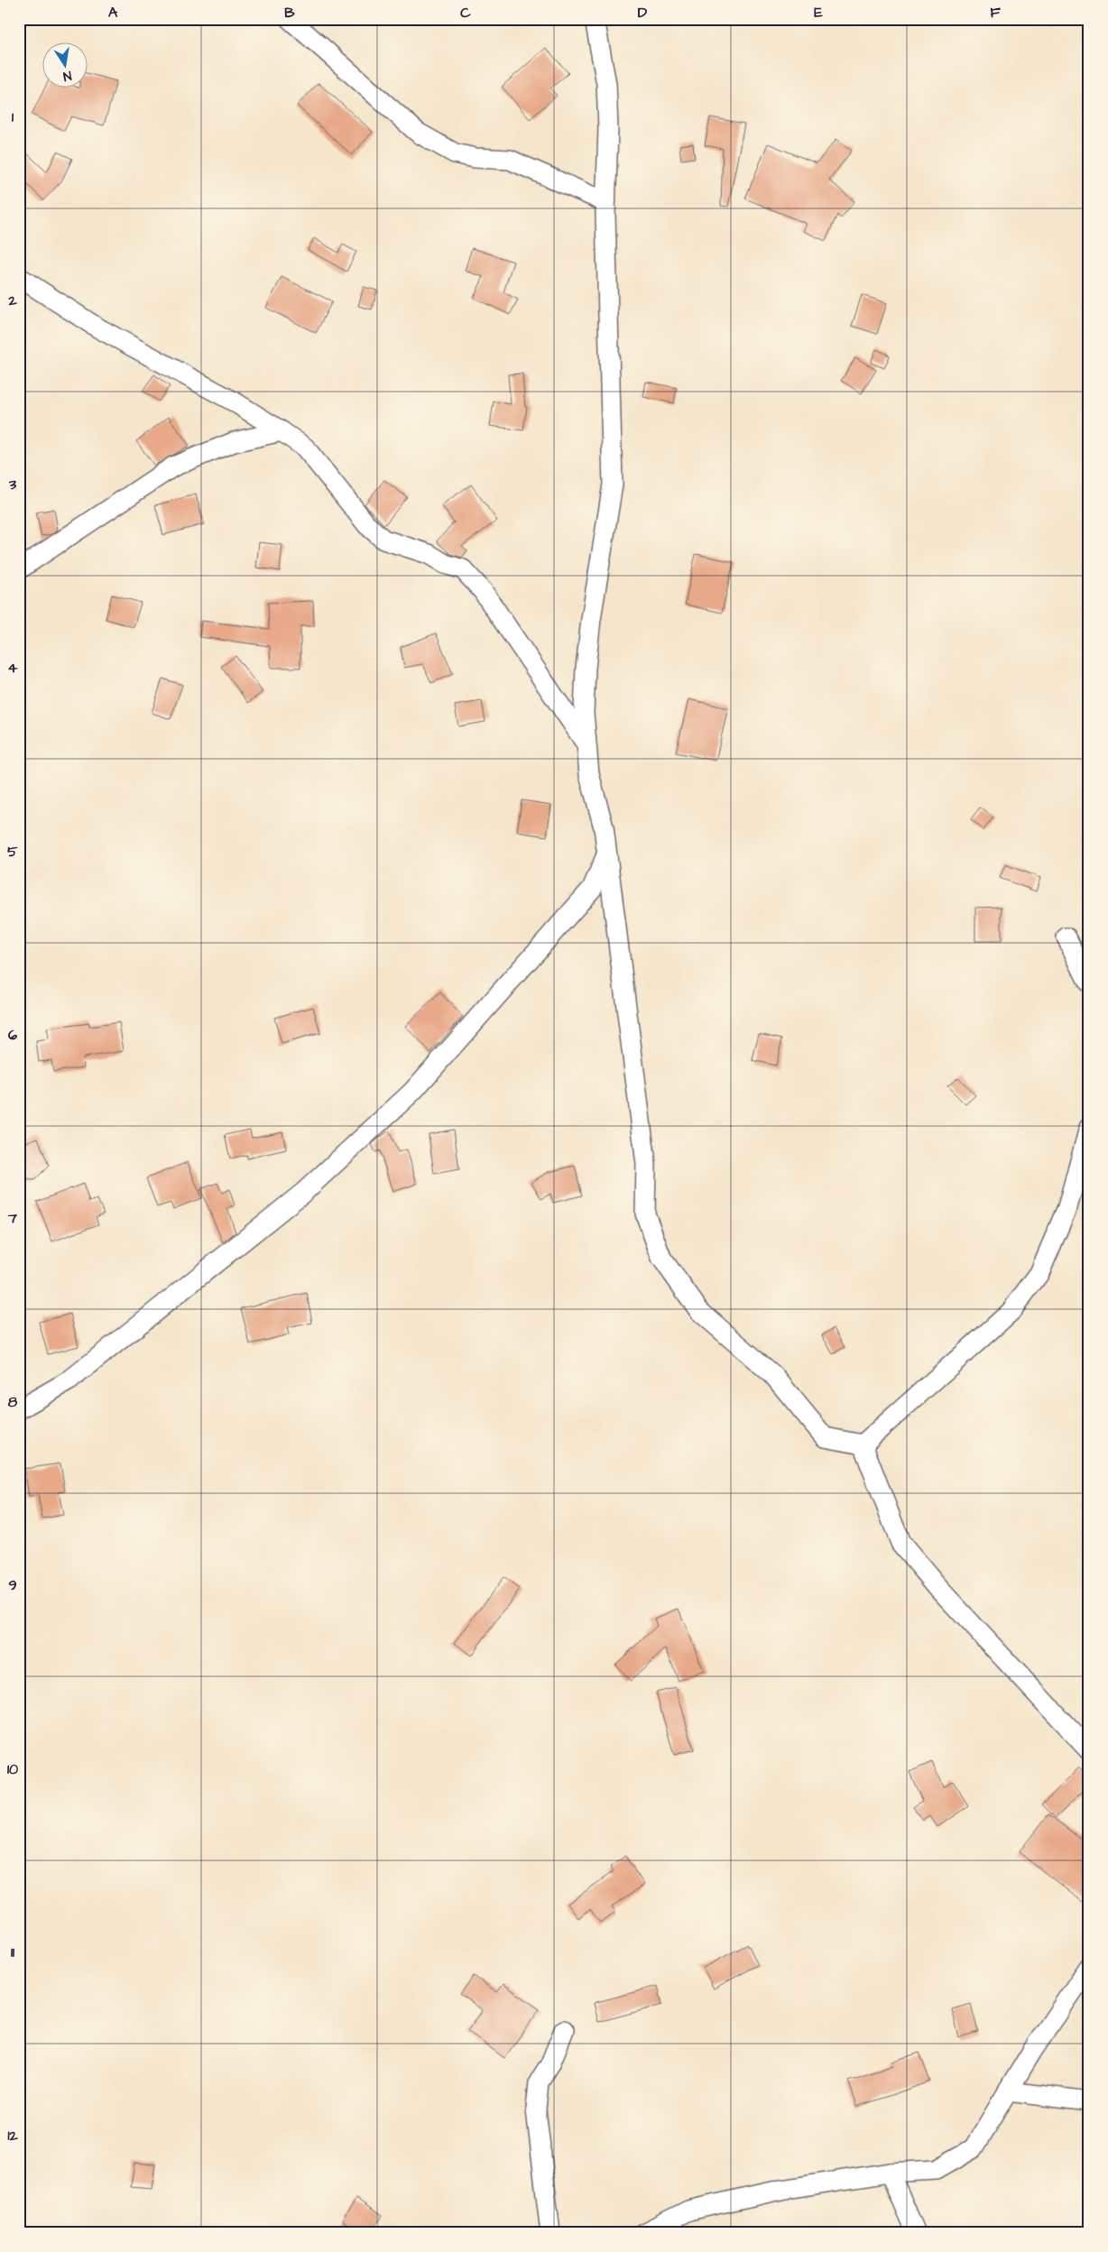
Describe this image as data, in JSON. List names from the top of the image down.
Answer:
{
  "north": "bottom",
  "grid": {
    "columns": [
      "A",
      "B",
      "C",
      "D",
      "E",
      "F"
    ],
    "rows": [
      "1",
      "2",
      "3",
      "4",
      "5",
      "6",
      "7",
      "8",
      "9",
      "10",
      "11",
      "12"
    ]
  }
}
